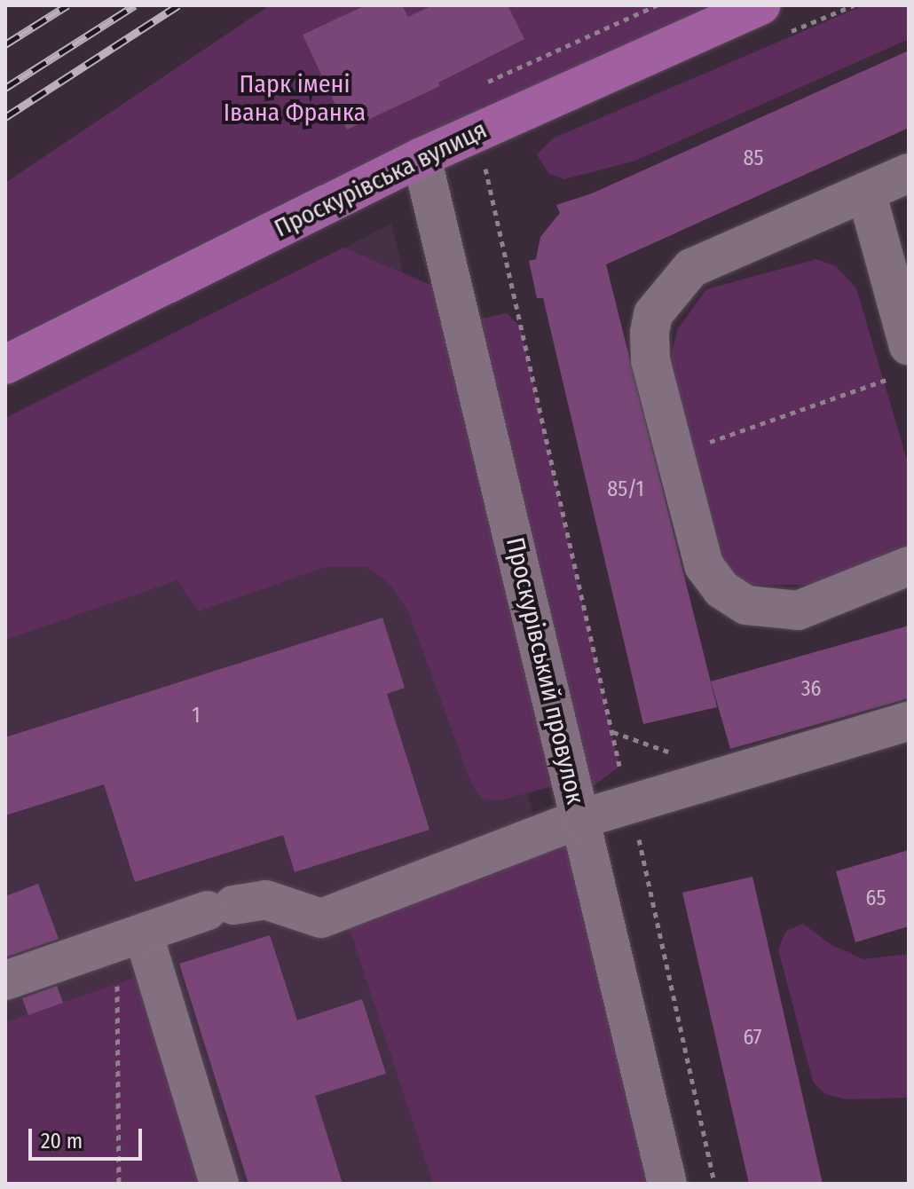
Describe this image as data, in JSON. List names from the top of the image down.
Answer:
{
  "streets": {
    "main road": ["Проскурівська вулиця"],
    "street": ["Проскурівський провулок"]
  },
  "crossings": [
    ["Проскурівська вулиця", "Проскурівський провулок"]
  ],
  "parks": ["Парк імені Івана Франка"],
  "house_numbers": [
    "85",
    "85/1",
    "36",
    "1",
    "65",
    "67"
  ],
  "scale_bar": "20 m"
}
